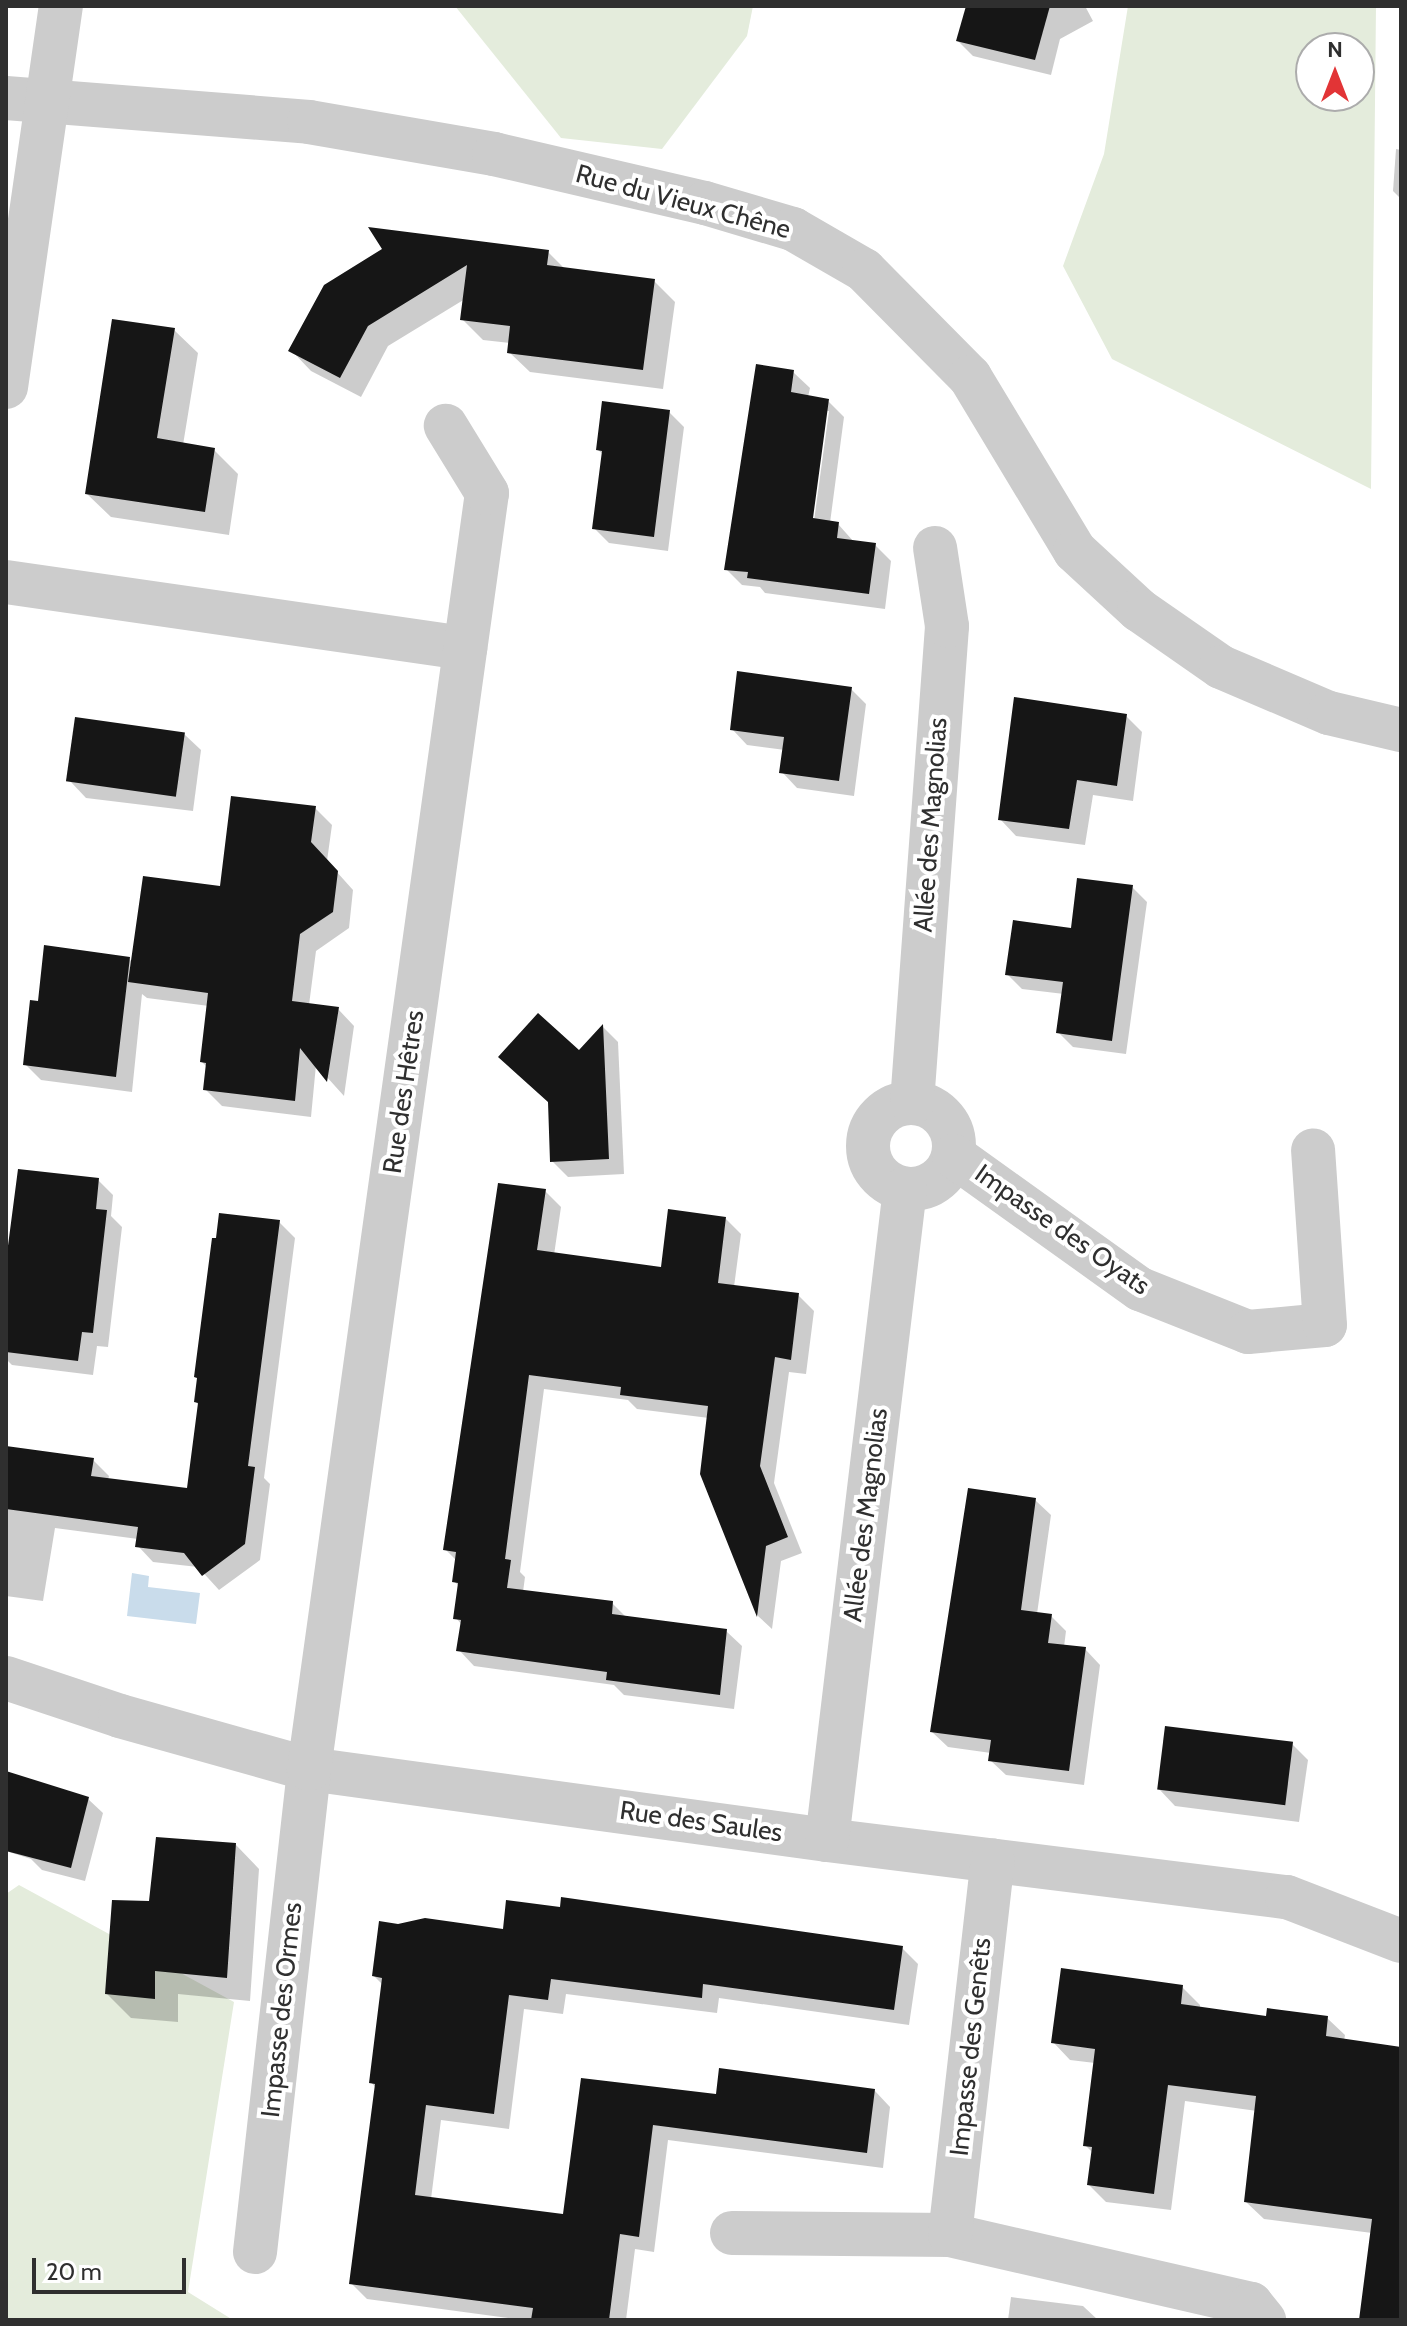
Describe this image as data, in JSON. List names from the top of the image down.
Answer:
{
  "streets": {
    "street": [
      "Rue du Vieux Chêne",
      "Allée des Magnolias",
      "Rue des Hêtres",
      "Impasse des Oyats",
      "Rue des Saules",
      "Impasse des Ormes",
      "Impasse des Genêts"
    ]
  },
  "crossings": [
    ["Allée des Magnolias", "Impasse des Oyats"],
    ["Allée des Magnolias", "Rue des Saules"],
    ["Rue des Hêtres", "Rue des Saules"],
    ["Rue des Hêtres", "Impasse des Ormes"],
    ["Rue des Saules", "Impasse des Ormes"],
    ["Rue des Saules", "Impasse des Genêts"]
  ],
  "scale_bar": "20 m",
  "north": "top"
}
